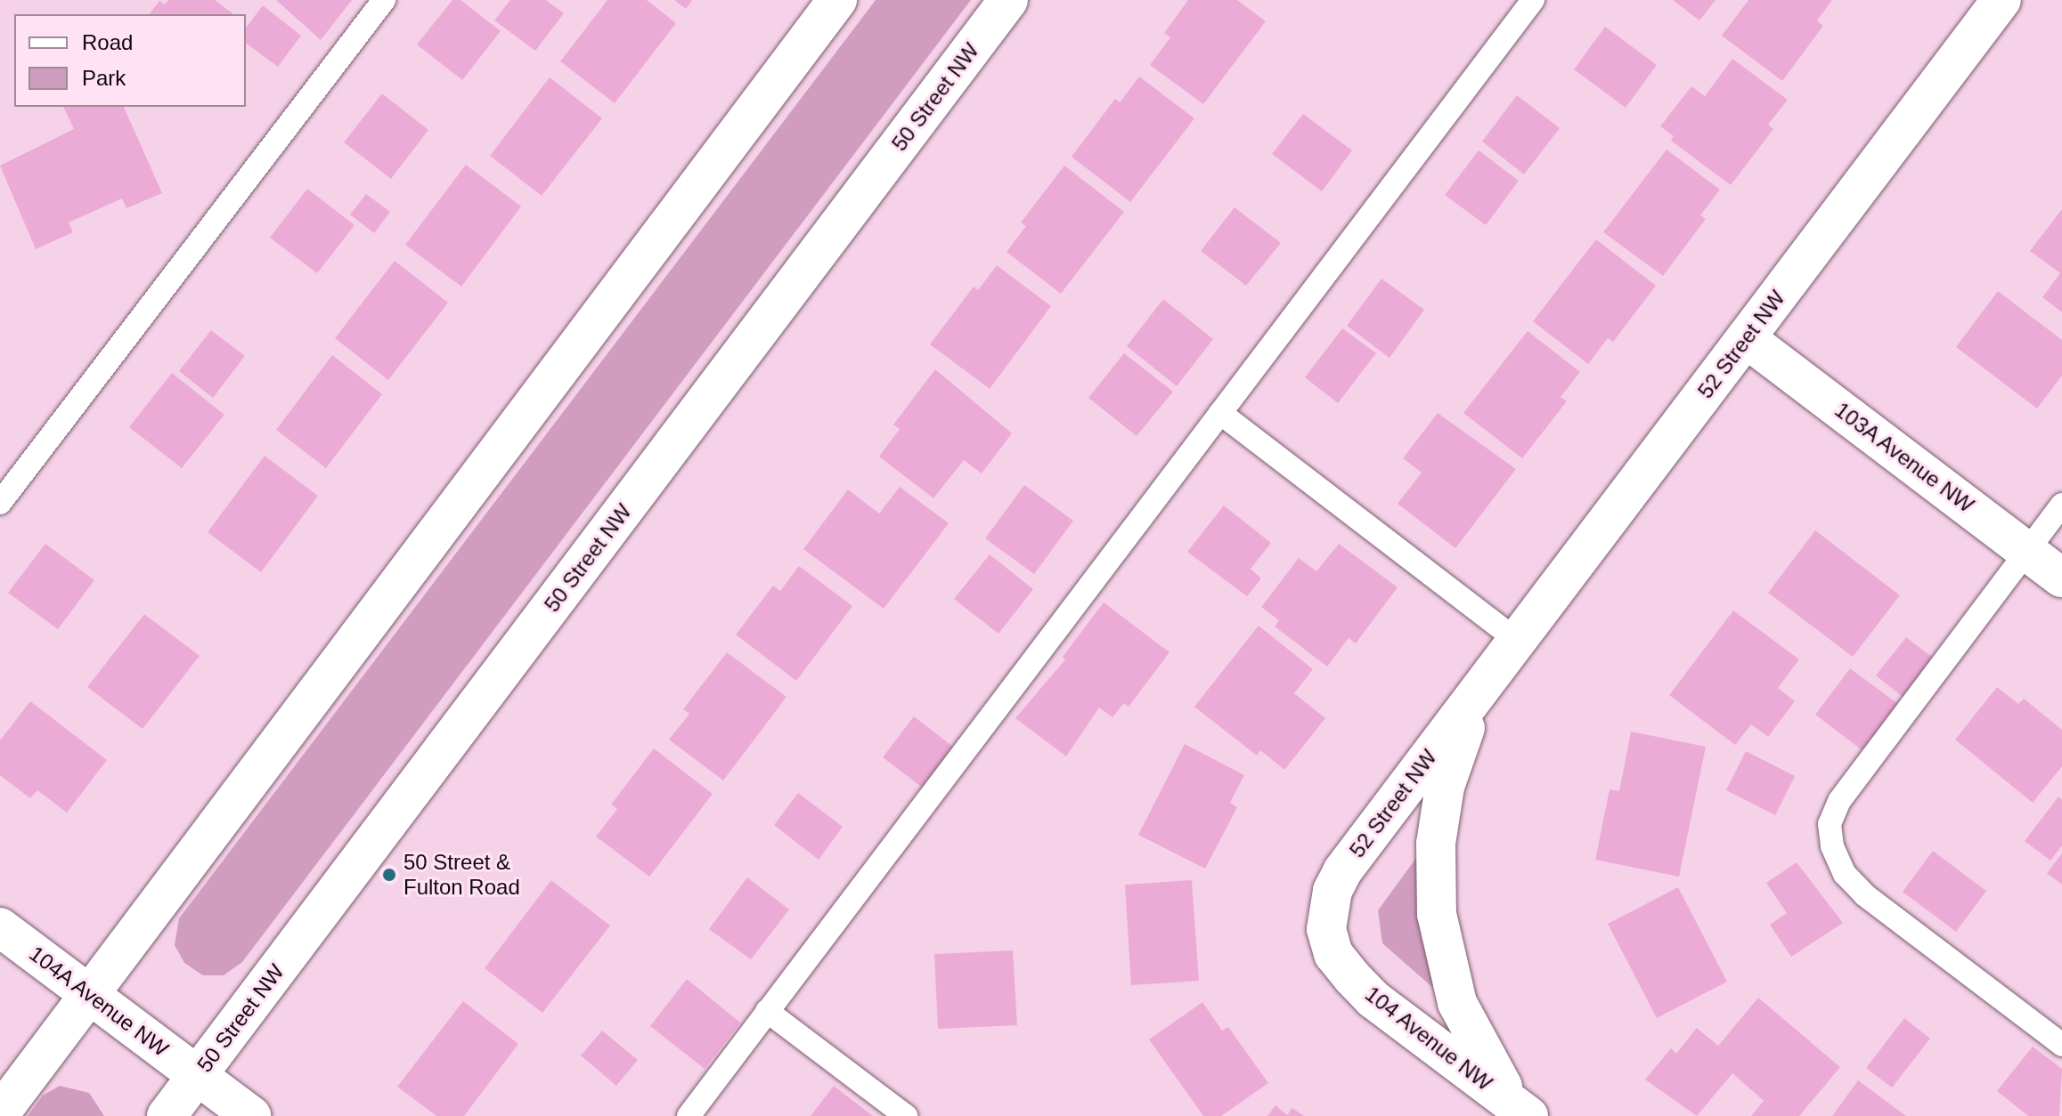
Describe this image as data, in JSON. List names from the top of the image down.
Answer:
{
  "streets": {
    "main road": [
      "50 Street NW",
      "52 Street NW",
      "103A Avenue NW",
      "104A Avenue NW",
      "104 Avenue NW"
    ]
  },
  "crossings": [
    ["50 Street NW", "104A Avenue NW"],
    ["52 Street NW", "103A Avenue NW"],
    ["52 Street NW", "104 Avenue NW"]
  ],
  "places": ["50 Street & Fulton Road"],
  "legend": ["Road", "Park"]
}
